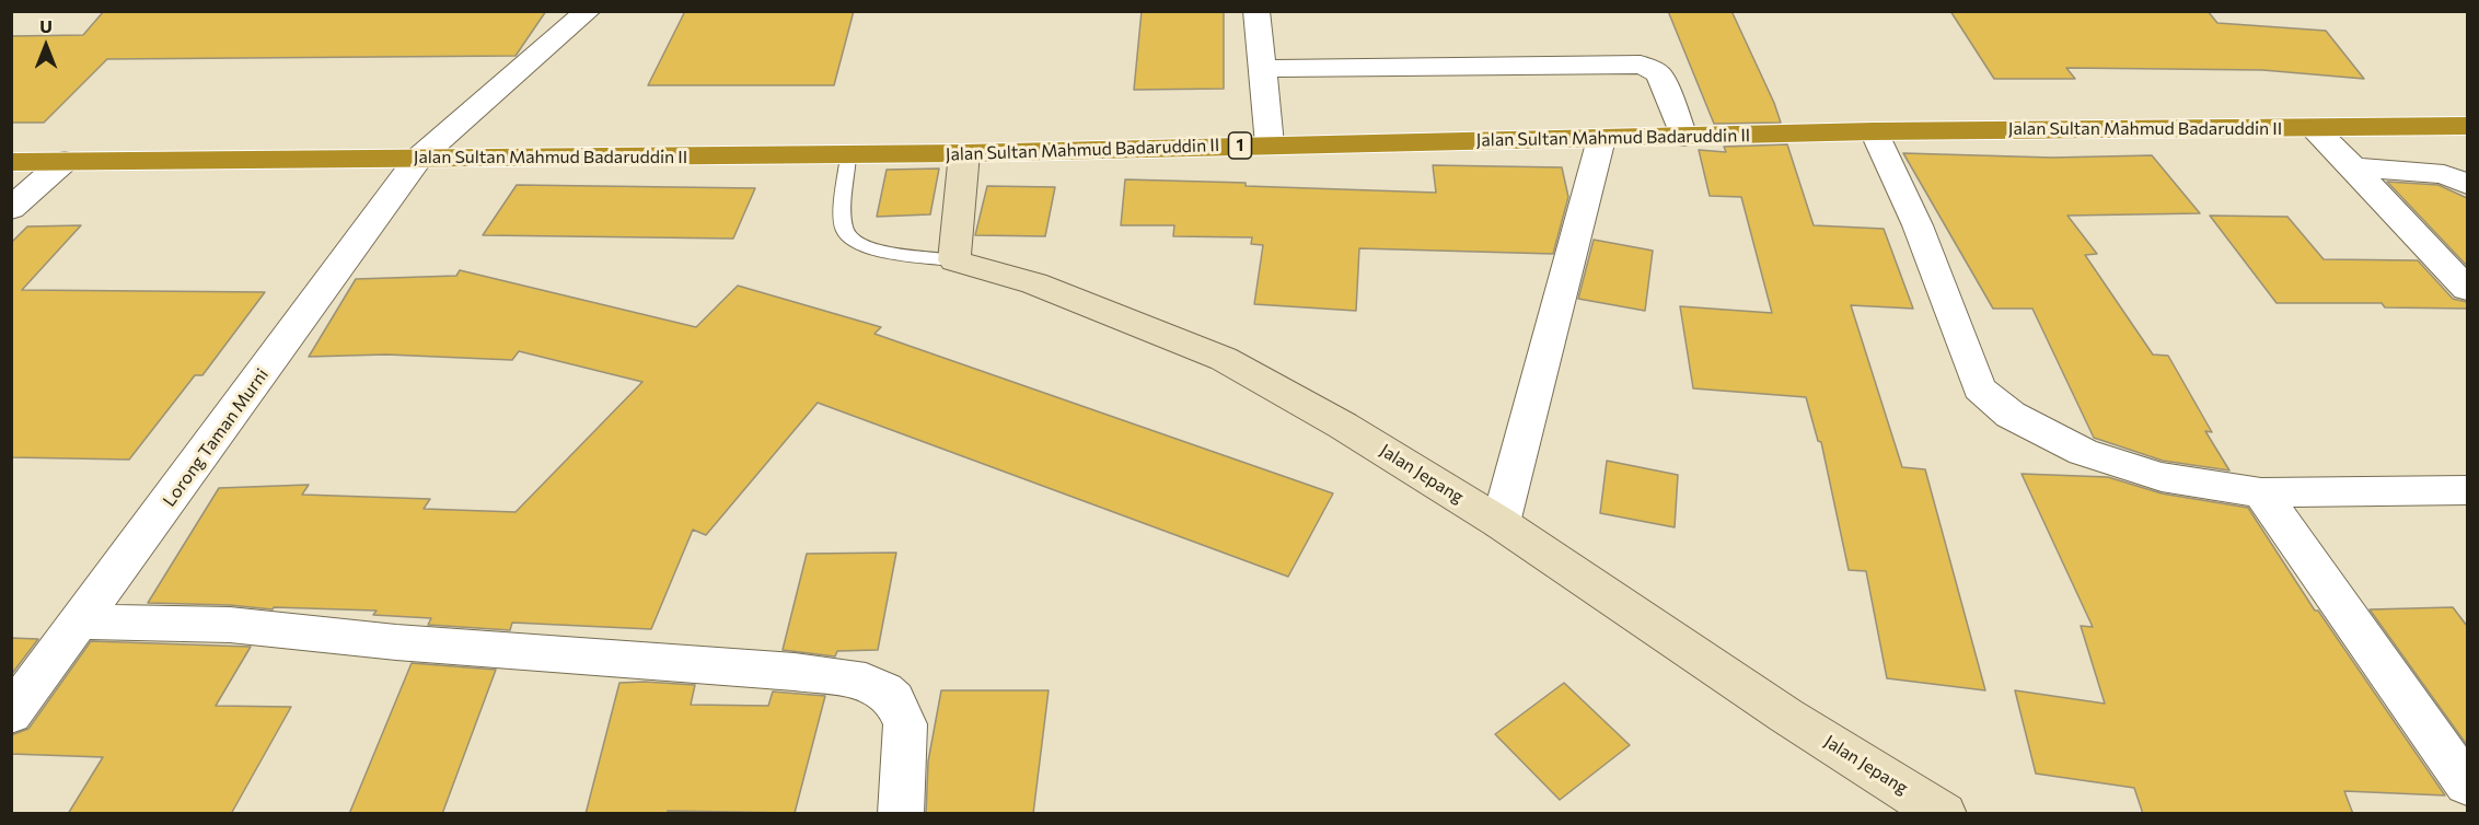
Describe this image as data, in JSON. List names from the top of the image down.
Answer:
{
  "streets": {
    "highway": ["Jalan Sultan Mahmud Badaruddin II", "1"],
    "street": ["Lorong Taman Murni", "Jalan Jepang"]
  },
  "crossings": [
    ["Jalan Sultan Mahmud Badaruddin II", "Lorong Taman Murni"]
  ],
  "north": "top"
}
